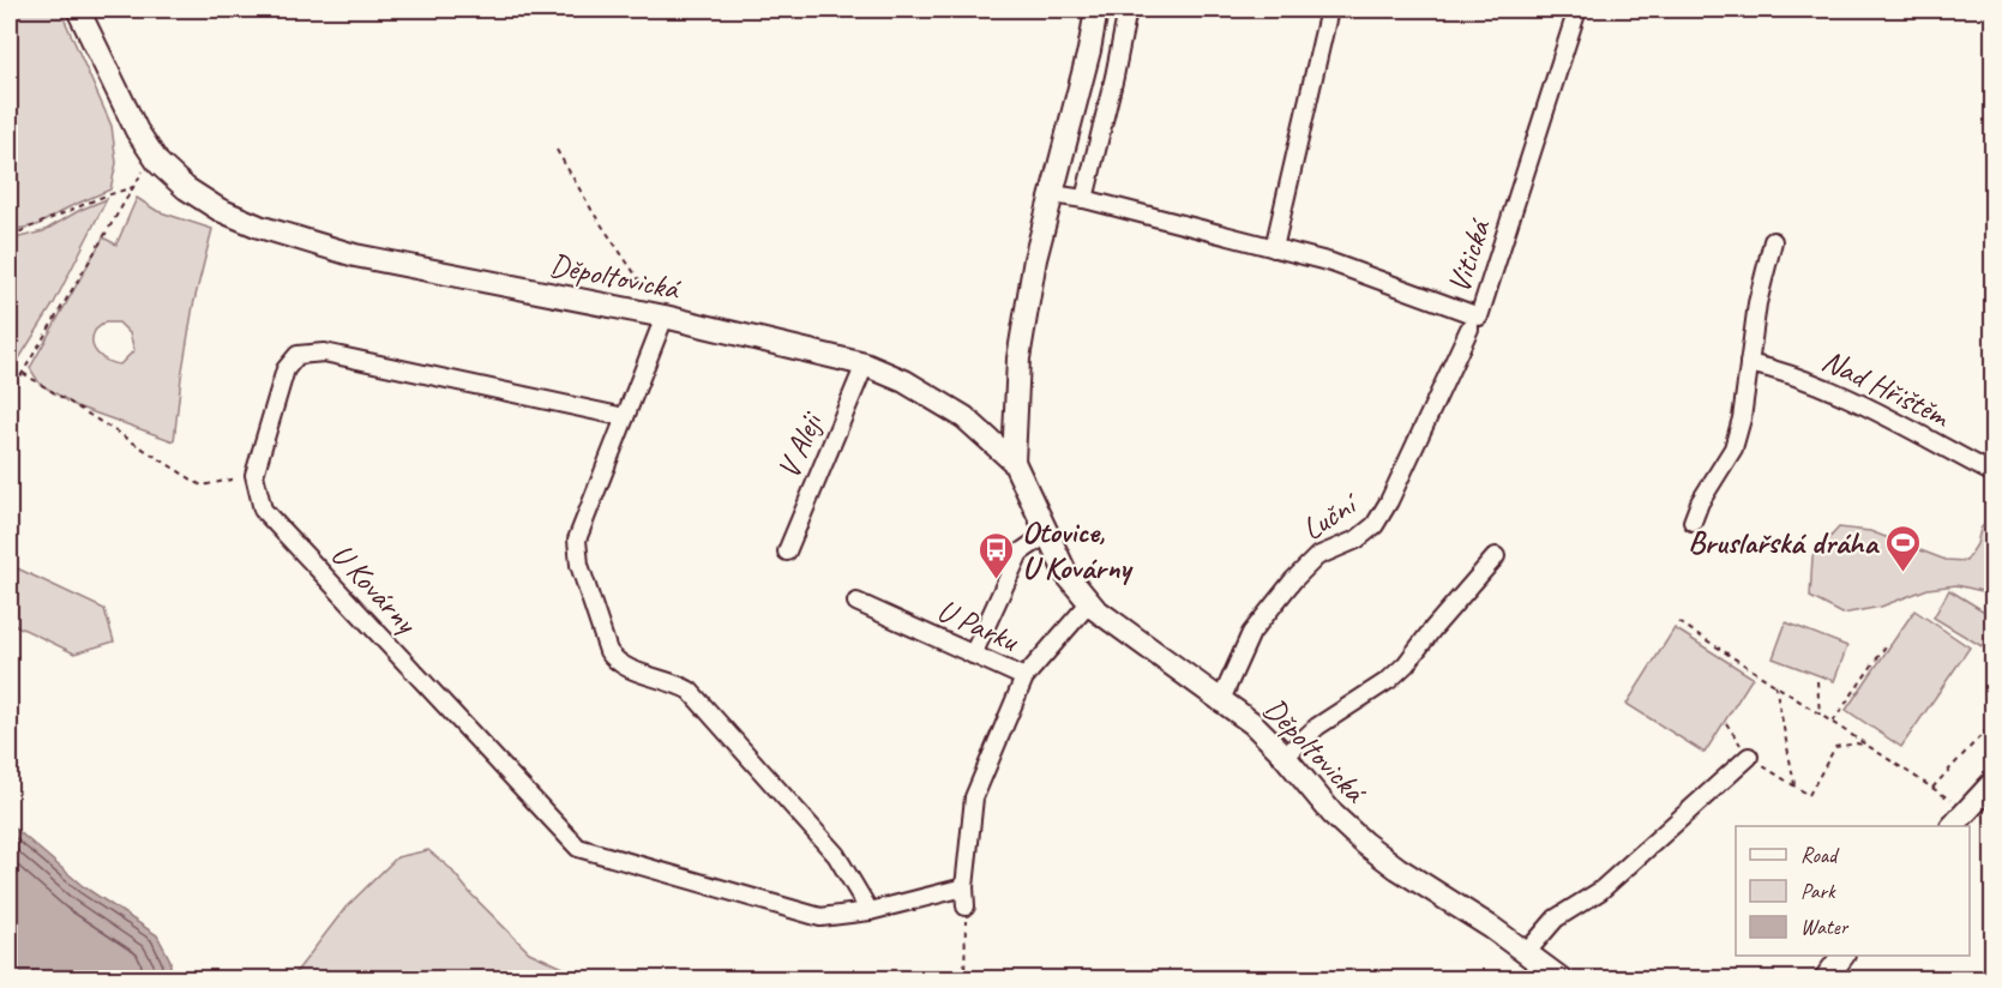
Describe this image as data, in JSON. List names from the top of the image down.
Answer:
{
  "streets": {
    "street": [
      "Vitická",
      "Děpoltovická",
      "Nad Hřištěm",
      "V Aleji",
      "Luční",
      "U Kovárny",
      "U Parku"
    ]
  },
  "crossings": [
    ["Vitická", "Děpoltovická"],
    ["Děpoltovická", "V Aleji"],
    ["Děpoltovická", "Luční"],
    ["Děpoltovická", "U Parku"]
  ],
  "places": {
    "sports": ["Bruslařská dráha"],
    "bus stop": ["Otovice, U Kovárny"]
  },
  "legend": ["Road", "Park", "Water"]
}
